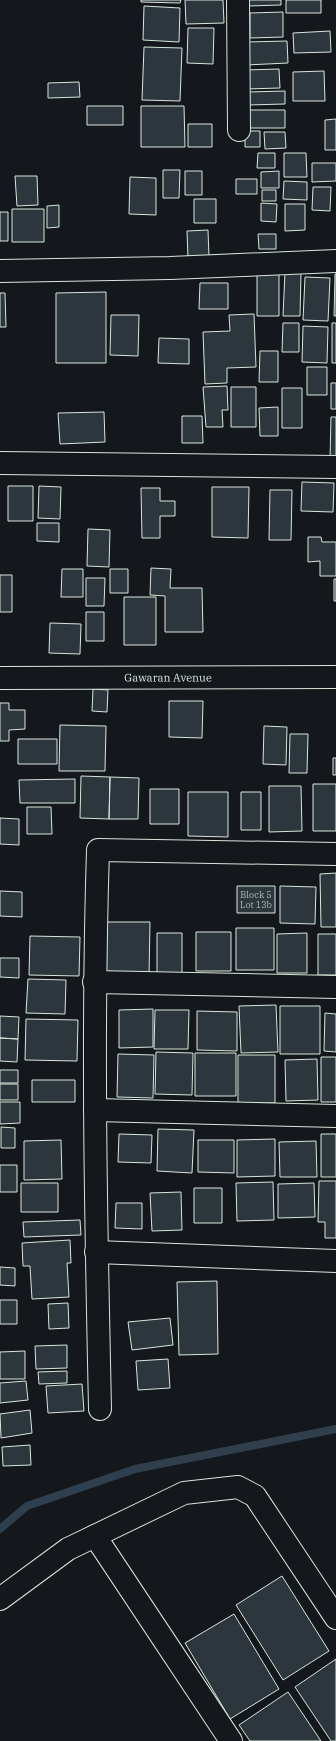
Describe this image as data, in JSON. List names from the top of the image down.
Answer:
{
  "streets": {
    "street": ["Gawaran Avenue"]
  },
  "house_numbers": ["Block 5 Lot 13b"]
}
